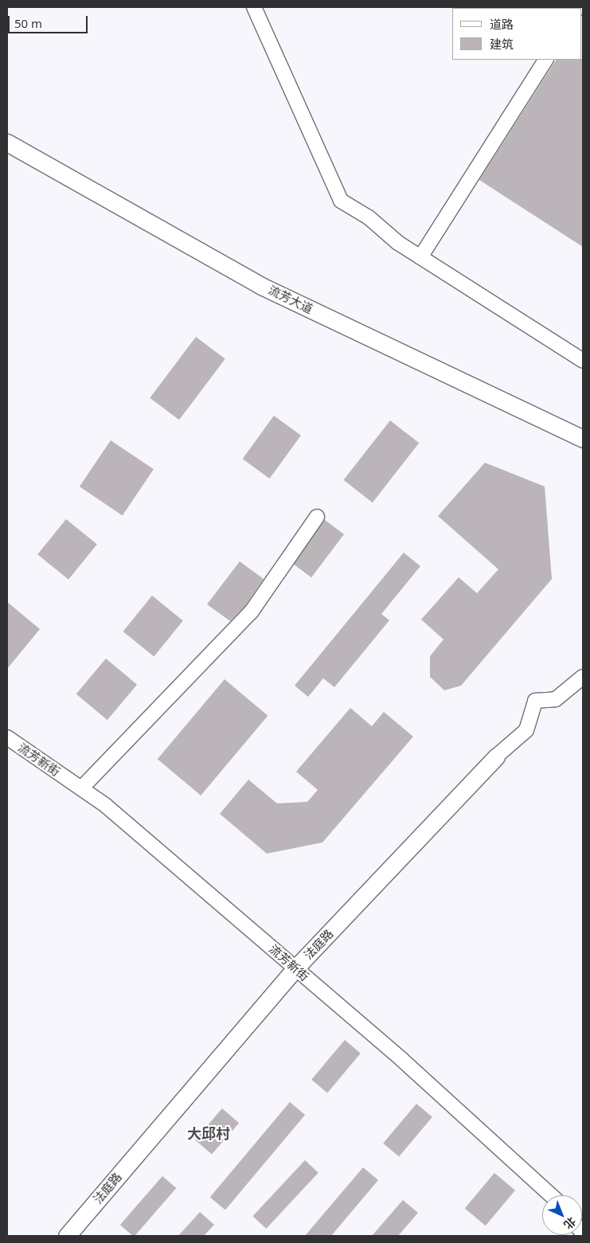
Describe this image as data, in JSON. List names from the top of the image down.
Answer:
{
  "streets": {
    "main road": ["流芳大道", "法庭路"],
    "street": ["流芳新街"]
  },
  "crossings": [
    ["流芳新街", "法庭路"]
  ],
  "districts": ["大邱村"],
  "legend": ["道路", "建筑"],
  "scale_bar": "50 m",
  "north": "bottom right"
}
